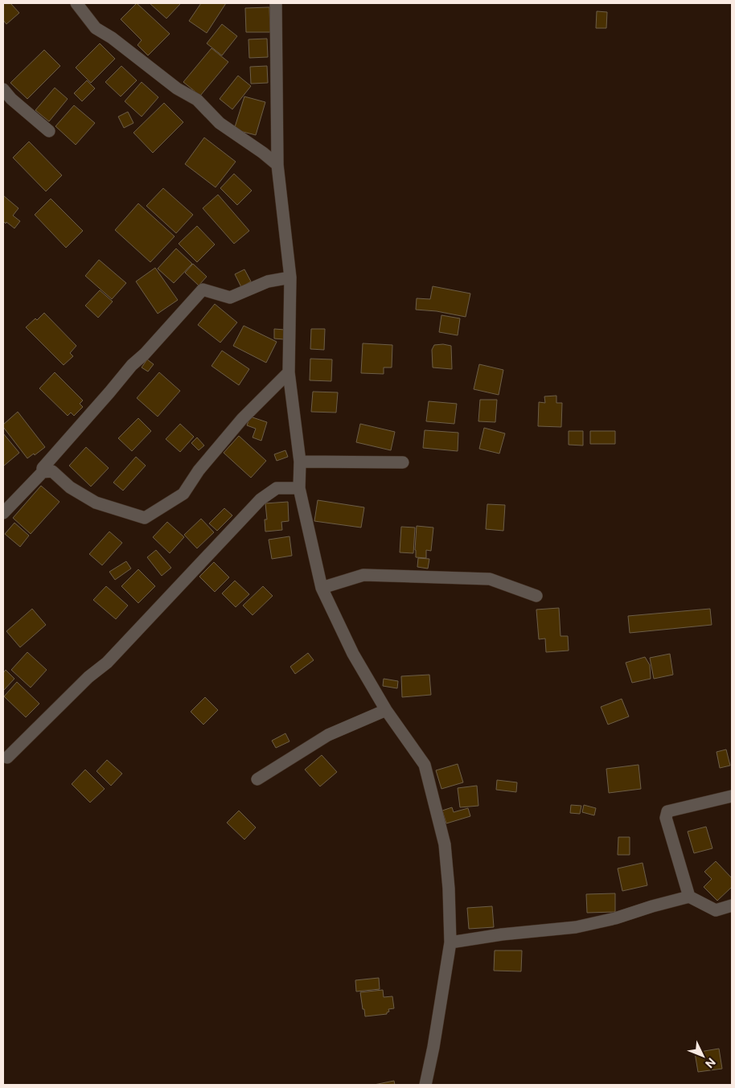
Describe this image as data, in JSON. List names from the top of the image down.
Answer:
{
  "north": "bottom right"
}
